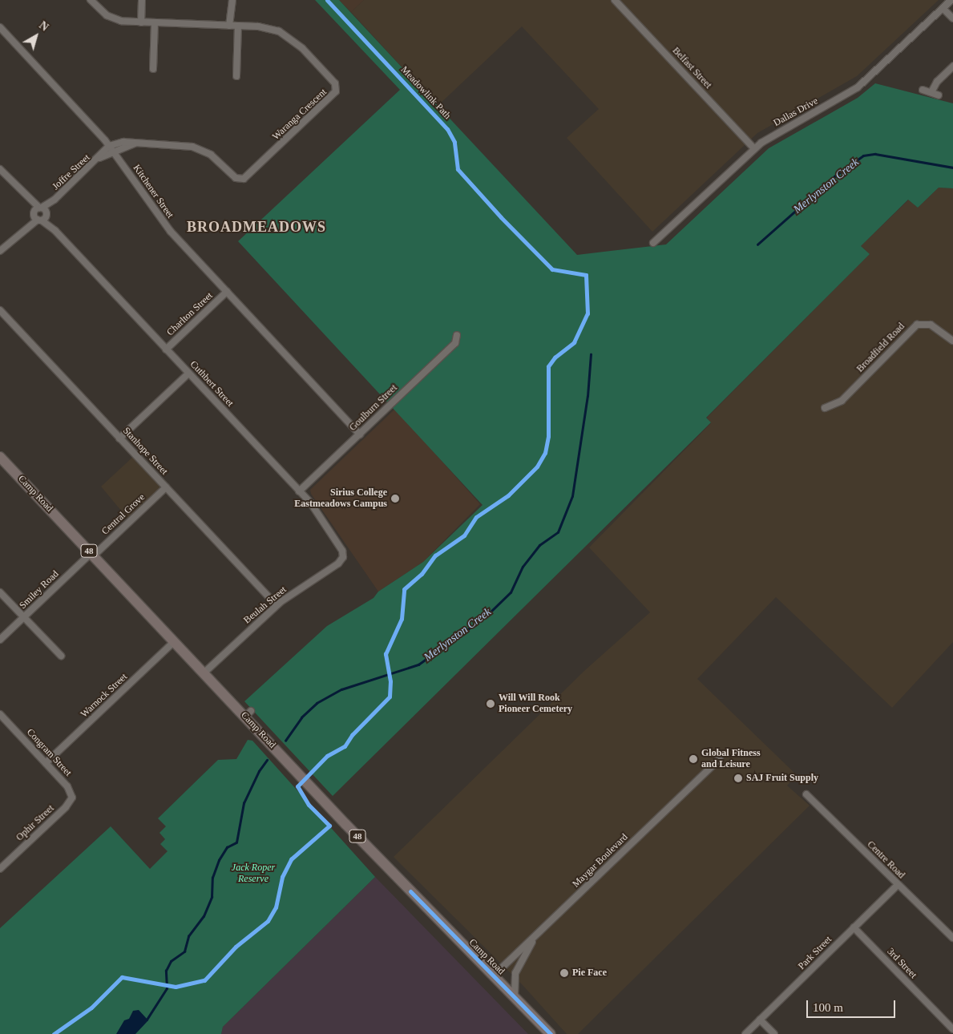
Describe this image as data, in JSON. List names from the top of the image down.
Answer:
{
  "streets": {
    "main road": ["Camp Road", "48"],
    "street": [
      "Belfast Street",
      "Dallas Drive",
      "Waranga Crescent",
      "Joffre Street",
      "Kitchener Street",
      "Charlton Street",
      "Broadfield Road",
      "Cuthbert Street",
      "Goulburn Street",
      "Stanhope Street",
      "Central Grove",
      "Smiley Road",
      "Beulah Street",
      "Warnock Street",
      "Congram Street",
      "Ophir Street",
      "Centre Road",
      "Maygar Boulevard",
      "Park Street",
      "3rd Street"
    ],
    "cycle path": ["Meadowlink Path"]
  },
  "crossings": [
    ["Belfast Street", "Dallas Drive"],
    ["Waranga Crescent", "Joffre Street"],
    ["Waranga Crescent", "Kitchener Street"],
    ["Joffre Street", "Kitchener Street"],
    ["Joffre Street", "Cuthbert Street"],
    ["Kitchener Street", "Charlton Street"],
    ["Kitchener Street", "Goulburn Street"],
    ["Charlton Street", "Cuthbert Street"],
    ["Cuthbert Street", "Goulburn Street"],
    ["Cuthbert Street", "Beulah Street"],
    ["Stanhope Street", "Central Grove"],
    ["Stanhope Street", "Beulah Street"],
    ["Camp Road", "Central Grove"],
    ["Camp Road", "Smiley Road"],
    ["Camp Road", "Beulah Street"],
    ["Camp Road", "Warnock Street"],
    ["Camp Road", "Maygar Boulevard"],
    ["Central Grove", "Smiley Road"],
    ["Warnock Street", "Congram Street"],
    ["Congram Street", "Ophir Street"],
    ["Centre Road", "Park Street"],
    ["Park Street", "3rd Street"]
  ],
  "districts": ["BROADMEADOWS"],
  "water": ["Merlynston Creek"],
  "parks": ["Jack Roper Reserve"],
  "places": [
    "Sirius College Eastmeadows Campus",
    "Will Will Rook Pioneer Cemetery",
    "Global Fitness and Leisure",
    "SAJ Fruit Supply",
    "Pie Face"
  ],
  "scale_bar": "100 m",
  "north": "top right"
}
